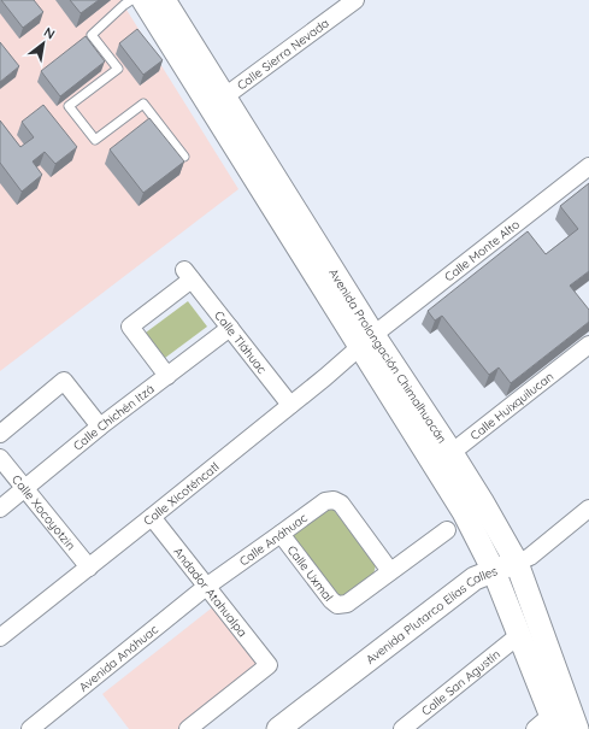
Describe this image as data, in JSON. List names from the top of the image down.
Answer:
{
  "streets": {
    "street": [
      "Calle Sierra Nevada",
      "Calle Monte Alto",
      "Calle Tláhuac",
      "Avenida Prolongación Chimalhuacán",
      "Calle Huixquilucan",
      "Calle Chichén Itzá",
      "Calle Xicoténcatl",
      "Calle Xocoyotzin",
      "Calle Anáhuac",
      "Calle Uxmal",
      "Andador Atahualpa",
      "Avenida Plutarco Elías Calles",
      "Avenida Anáhuac",
      "Calle San Agustín"
    ]
  },
  "crossings": [
    ["Calle Sierra Nevada", "Avenida Prolongación Chimalhuacán"],
    ["Calle Monte Alto", "Avenida Prolongación Chimalhuacán"],
    ["Calle Monte Alto", "Calle Xicoténcatl"],
    ["Calle Tláhuac", "Calle Chichén Itzá"],
    ["Calle Tláhuac", "Calle Xicoténcatl"],
    ["Avenida Prolongación Chimalhuacán", "Calle Huixquilucan"],
    ["Avenida Prolongación Chimalhuacán", "Calle Xicoténcatl"],
    ["Avenida Prolongación Chimalhuacán", "Avenida Plutarco Elías Calles"],
    ["Avenida Prolongación Chimalhuacán", "Calle San Agustín"],
    ["Calle Chichén Itzá", "Calle Xocoyotzin"],
    ["Calle Xicoténcatl", "Calle Xocoyotzin"],
    ["Calle Xicoténcatl", "Andador Atahualpa"],
    ["Calle Anáhuac", "Calle Uxmal"],
    ["Calle Anáhuac", "Andador Atahualpa"],
    ["Calle Anáhuac", "Avenida Anáhuac"],
    ["Andador Atahualpa", "Avenida Anáhuac"]
  ],
  "north": "top right"
}
